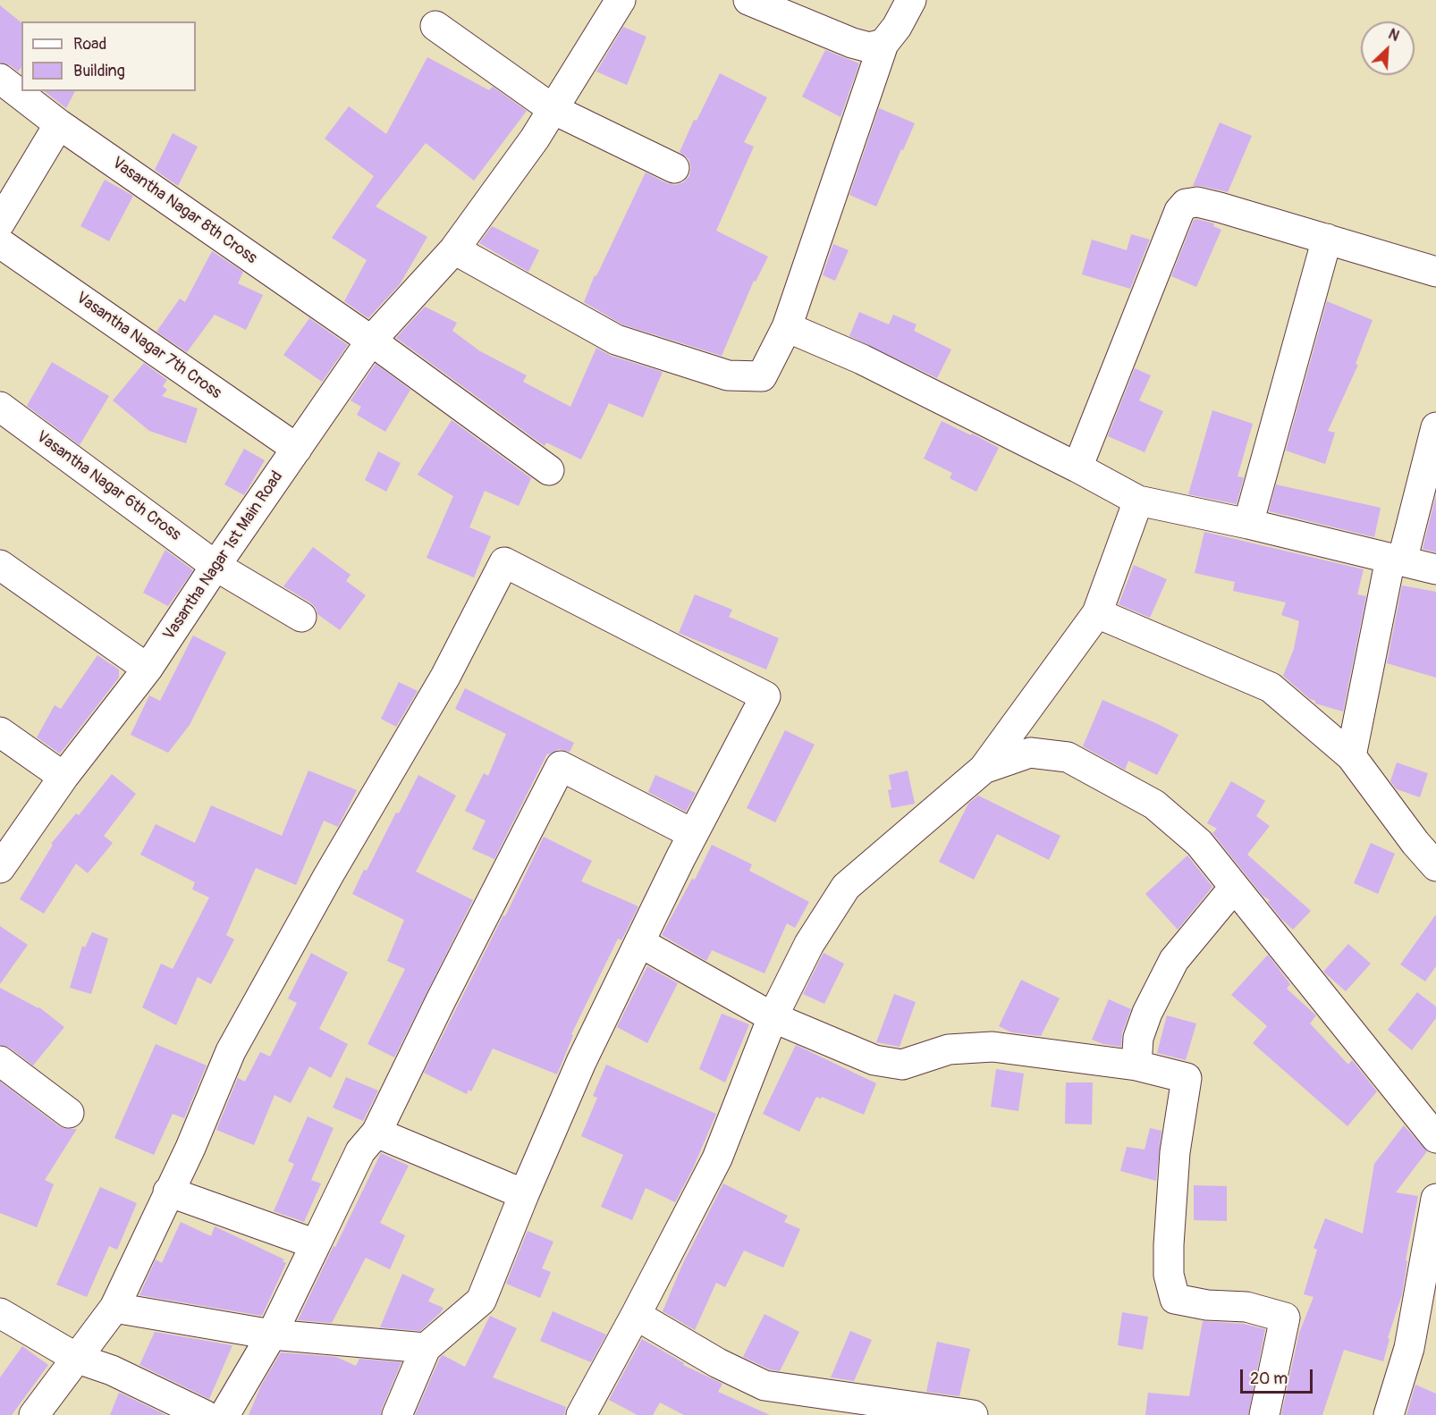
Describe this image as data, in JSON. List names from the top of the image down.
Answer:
{
  "streets": {
    "street": [
      "Vasantha Nagar 8th Cross",
      "Vasantha Nagar 7th Cross",
      "Vasantha Nagar 6th Cross",
      "Vasantha Nagar 1st Main Road"
    ]
  },
  "crossings": [
    ["Vasantha Nagar 8th Cross", "Vasantha Nagar 1st Main Road"],
    ["Vasantha Nagar 7th Cross", "Vasantha Nagar 1st Main Road"],
    ["Vasantha Nagar 6th Cross", "Vasantha Nagar 1st Main Road"]
  ],
  "legend": ["Road", "Building"],
  "scale_bar": "20 m",
  "north": "top right"
}
